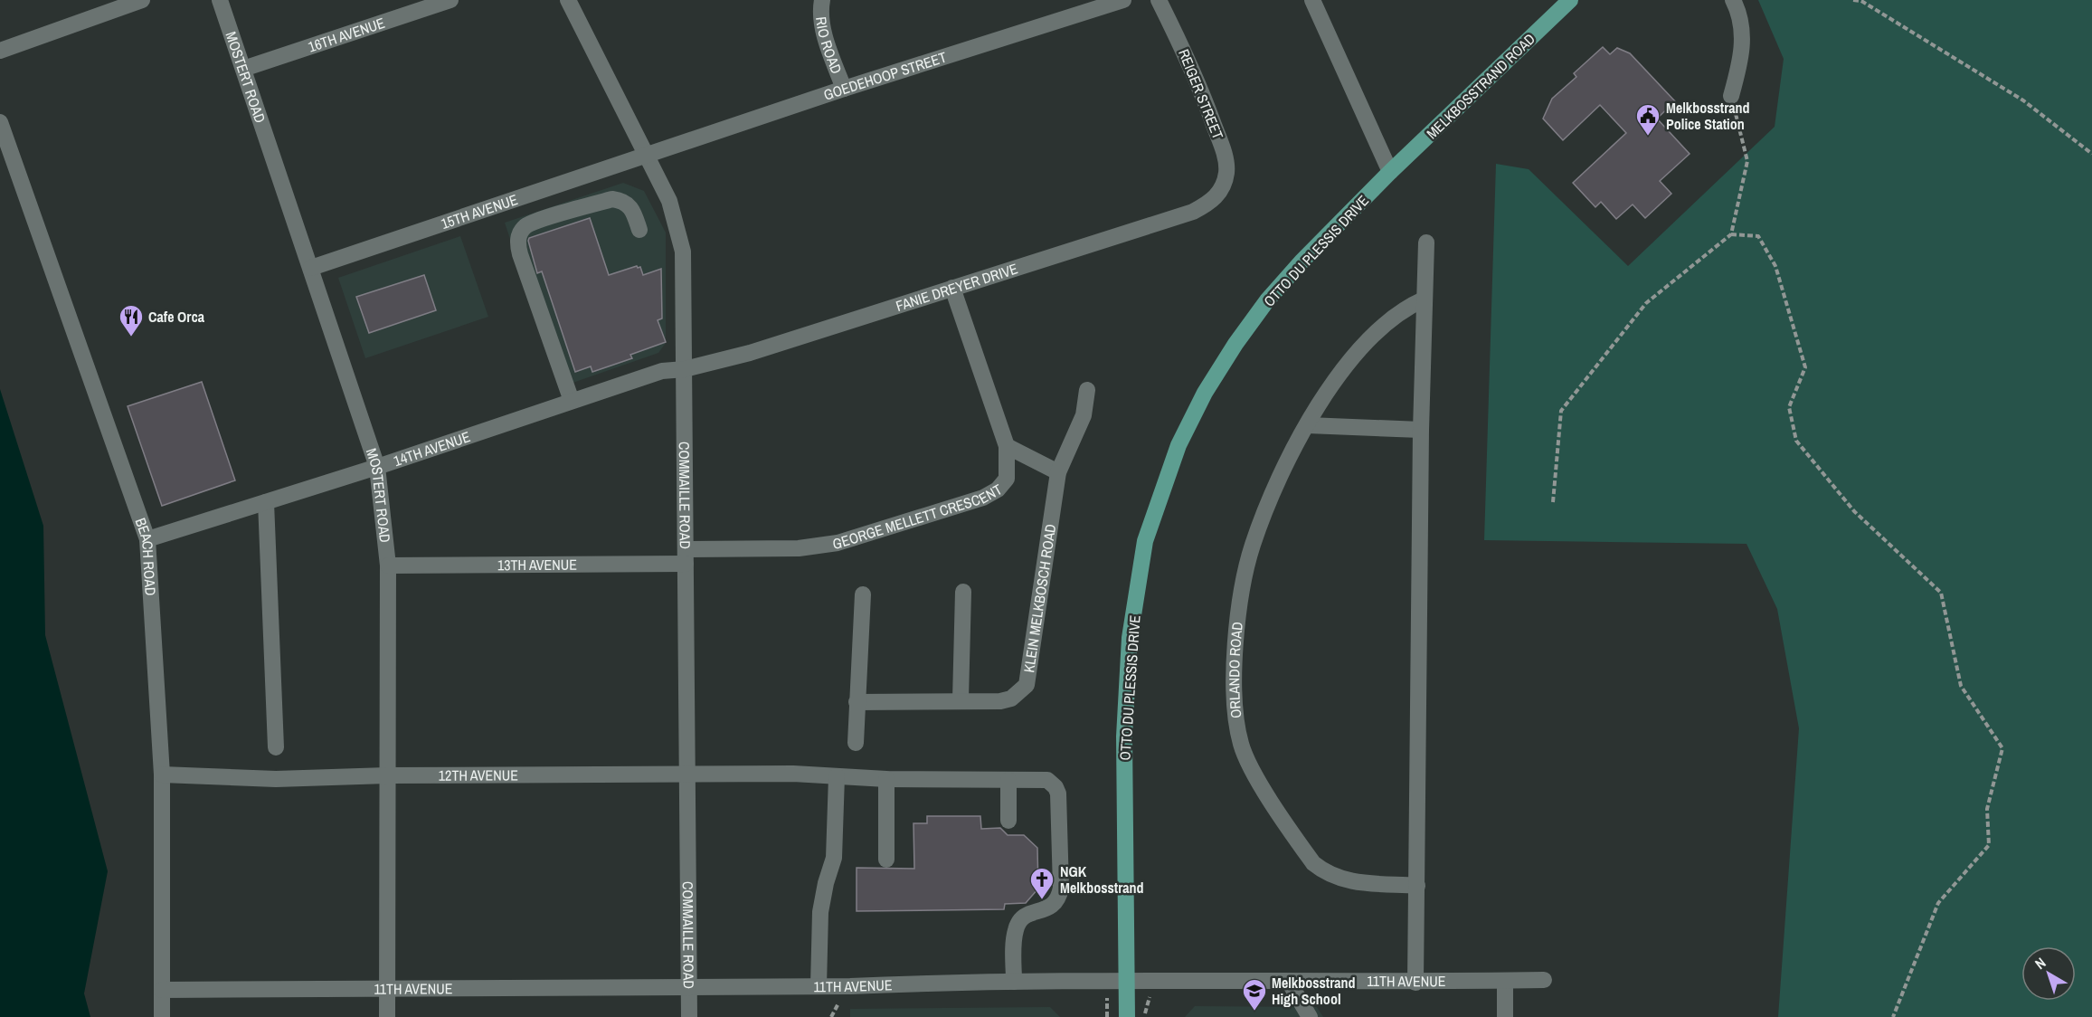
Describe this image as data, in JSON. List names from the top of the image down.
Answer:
{
  "streets": {
    "main road": ["MELKBOSSTRAND ROAD", "OTTO DU PLESSIS DRIVE"],
    "street": [
      "16TH AVENUE",
      "RIO ROAD",
      "GOEDEHOOP STREET",
      "MOSTERT ROAD",
      "REIGER STREET",
      "15TH AVENUE",
      "FANIE DREYER DRIVE",
      "14TH AVENUE",
      "COMMAILLE ROAD",
      "GEORGE MELLETT CRESCENT",
      "BEACH ROAD",
      "13TH AVENUE",
      "KLEIN MELKBOSCH ROAD",
      "ORLANDO ROAD",
      "12TH AVENUE",
      "11TH AVENUE"
    ]
  },
  "crossings": [
    ["16TH AVENUE", "MOSTERT ROAD"],
    ["RIO ROAD", "GOEDEHOOP STREET"],
    ["GOEDEHOOP STREET", "15TH AVENUE"],
    ["GOEDEHOOP STREET", "COMMAILLE ROAD"],
    ["MOSTERT ROAD", "15TH AVENUE"],
    ["MOSTERT ROAD", "14TH AVENUE"],
    ["MOSTERT ROAD", "13TH AVENUE"],
    ["MOSTERT ROAD", "12TH AVENUE"],
    ["MOSTERT ROAD", "11TH AVENUE"],
    ["MELKBOSSTRAND ROAD", "OTTO DU PLESSIS DRIVE"],
    ["REIGER STREET", "FANIE DREYER DRIVE"],
    ["15TH AVENUE", "COMMAILLE ROAD"],
    ["OTTO DU PLESSIS DRIVE", "11TH AVENUE"],
    ["FANIE DREYER DRIVE", "14TH AVENUE"],
    ["FANIE DREYER DRIVE", "COMMAILLE ROAD"],
    ["FANIE DREYER DRIVE", "GEORGE MELLETT CRESCENT"],
    ["14TH AVENUE", "COMMAILLE ROAD"],
    ["14TH AVENUE", "BEACH ROAD"],
    ["COMMAILLE ROAD", "GEORGE MELLETT CRESCENT"],
    ["COMMAILLE ROAD", "13TH AVENUE"],
    ["COMMAILLE ROAD", "12TH AVENUE"],
    ["COMMAILLE ROAD", "11TH AVENUE"],
    ["GEORGE MELLETT CRESCENT", "13TH AVENUE"],
    ["BEACH ROAD", "12TH AVENUE"],
    ["BEACH ROAD", "11TH AVENUE"],
    ["12TH AVENUE", "11TH AVENUE"]
  ],
  "places": {
    "public building": ["Melkbosstrand Police Station"],
    "restaurant": ["Cafe Orca"],
    "church": ["NGK Melkbosstrand"],
    "school or university": ["Melkbosstrand High School"]
  },
  "north": "top left"
}
